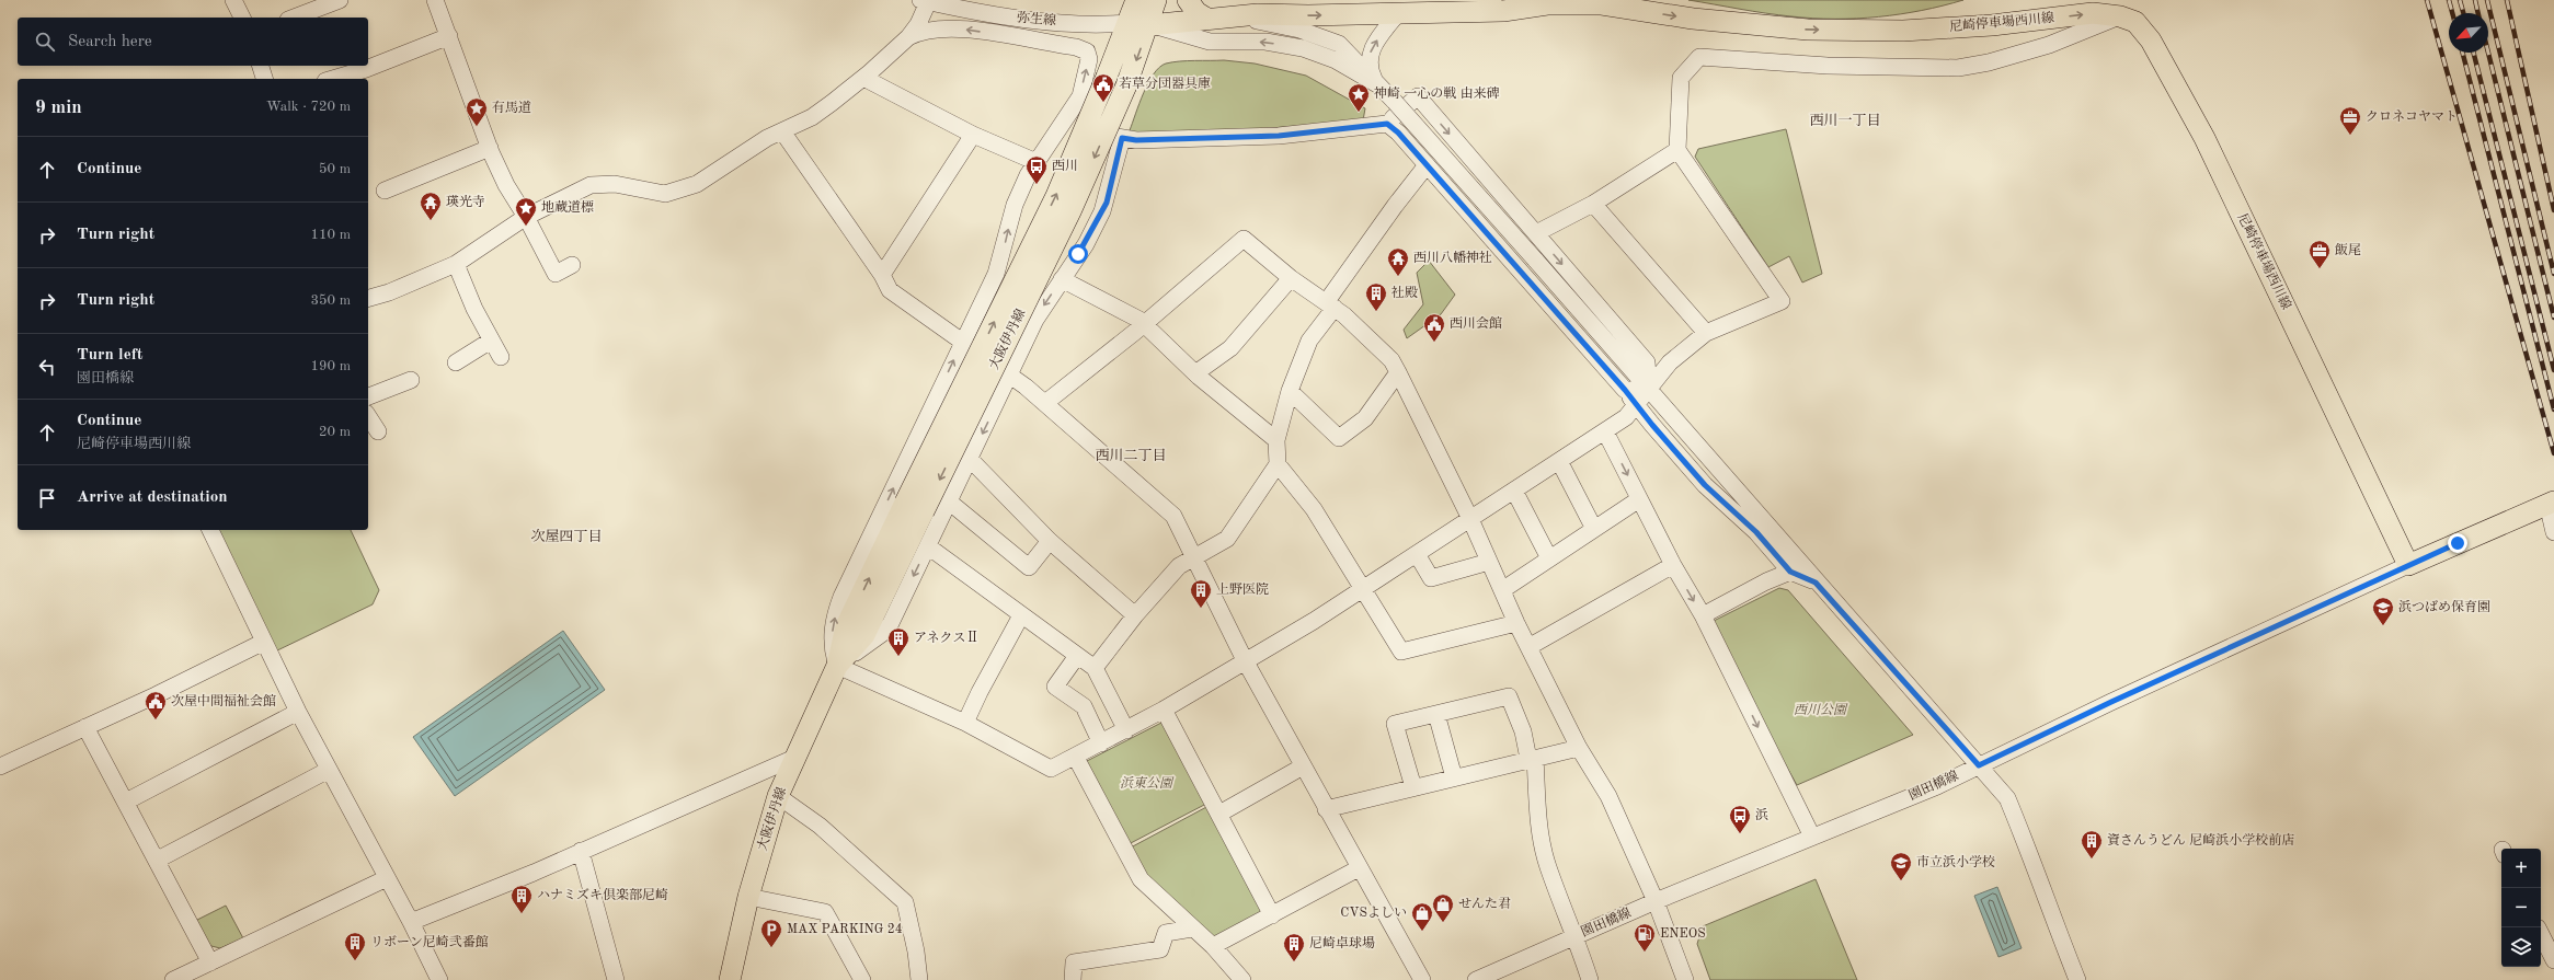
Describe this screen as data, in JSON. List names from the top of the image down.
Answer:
{
  "streets": {
    "main road": ["尼崎停車場西川線", "大阪伊丹線"],
    "street": ["弥生線", "園田橋線"]
  },
  "crossings": [
    ["弥生線", "尼崎停車場西川線"],
    ["弥生線", "大阪伊丹線"],
    ["尼崎停車場西川線", "大阪伊丹線"],
    ["尼崎停車場西川線", "園田橋線"]
  ],
  "one_way": ["尼崎停車場西川線"],
  "districts": ["西川一丁目", "西川二丁目", "次屋四丁目"],
  "parks": ["西川公園", "浜東公園"],
  "places": {
    "public building": ["若草分団器具庫", "西川会館", "次屋中間福祉会館"],
    "place": ["神崎 一心の戦 由来碑", "有馬道", "地蔵道標"],
    "office": ["クロネコヤマト", "飯尾"],
    "bus stop": ["西川", "浜"],
    "temple": ["瑛光寺", "西川八幡神社"],
    "building": [
      "社殿",
      "上野医院",
      "アネクスⅡ",
      "資さんうどん 尼崎浜小学校前店",
      "ハナミズキ倶楽部尼崎",
      "リボーン尼崎弐番館",
      "尼崎卓球場"
    ],
    "school or university": ["浜つばめ保育園", "市立浜小学校"],
    "shop": ["せんた君", "CVSよしい"],
    "parking": ["MAX PARKING 24"],
    "fuel station": ["ENEOS"]
  },
  "north": "bottom left",
  "page": {
    "search": "Search here",
    "heading": ["9 min", "Walk · 720 m"],
    "list": [
      ["Continue", "50 m"],
      ["Turn right", "110 m"],
      ["Turn right", "350 m"],
      ["Turn left", "園田橋線", "190 m"],
      ["Continue", "尼崎停車場西川線", "20 m"],
      "Arrive at destination"
    ],
    "map_buttons": ["+", "−"]
  }
}
